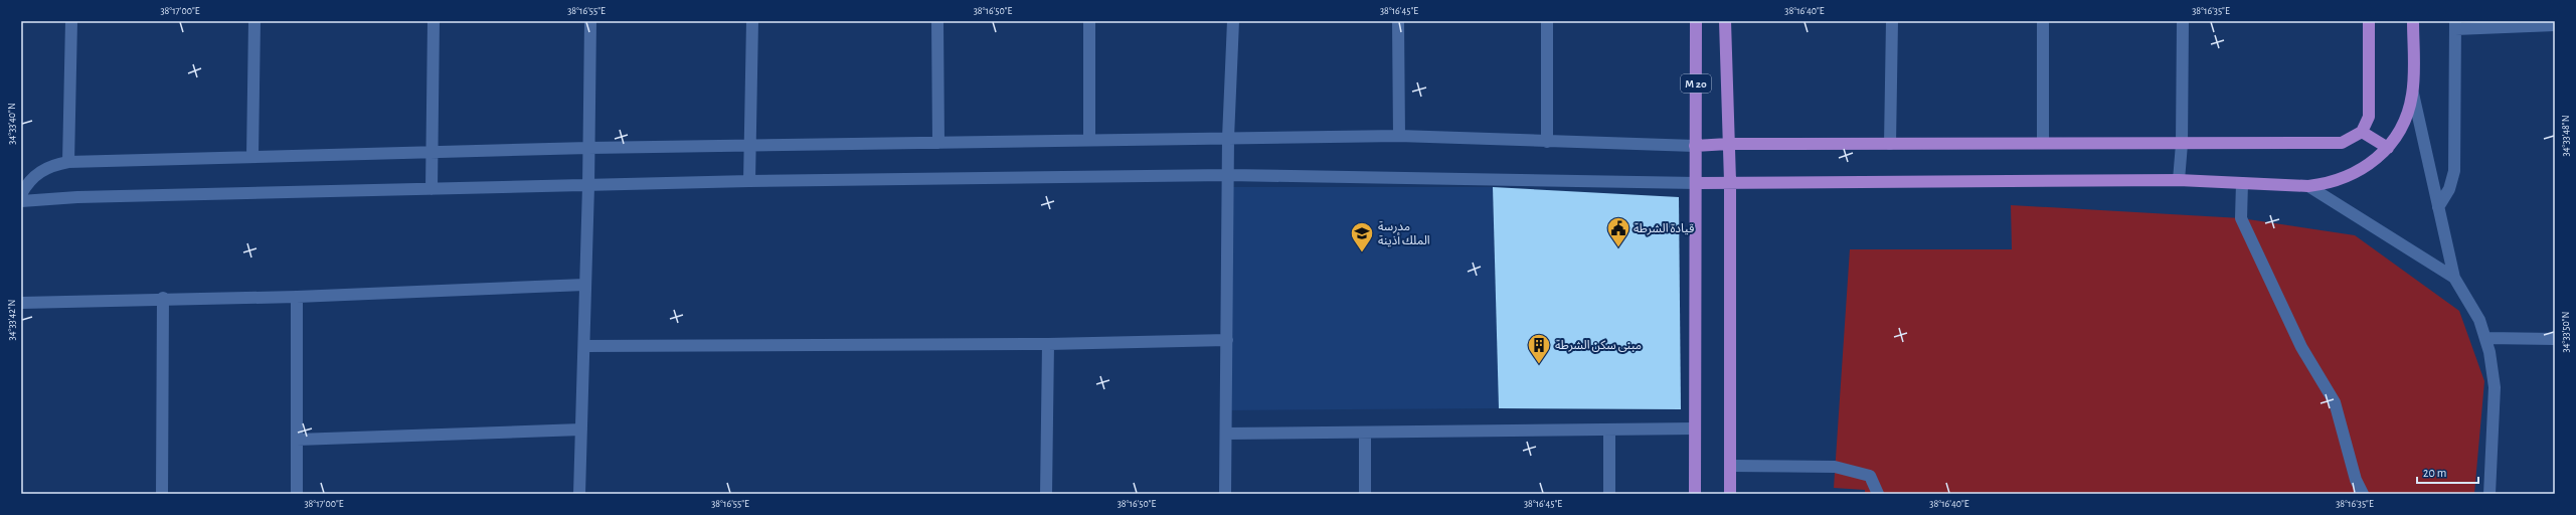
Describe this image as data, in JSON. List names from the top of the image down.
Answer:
{
  "streets": {
    "main road": ["M 20"]
  },
  "places": {
    "public building": ["قيادة الشرطة"],
    "school or university": ["مدرسة الملك أذينة"],
    "building": ["مبنى سكن الشرطة"]
  },
  "scale_bar": "20 m",
  "coordinates": [
    "38°17'00\"E",
    "38°16'55\"E",
    "38°16'50\"E",
    "38°16'45\"E",
    "38°16'40\"E",
    "38°16'35\"E",
    "34°33'40\"N",
    "34°33'48\"N",
    "34°33'42\"N",
    "34°33'50\"N"
  ]
}
